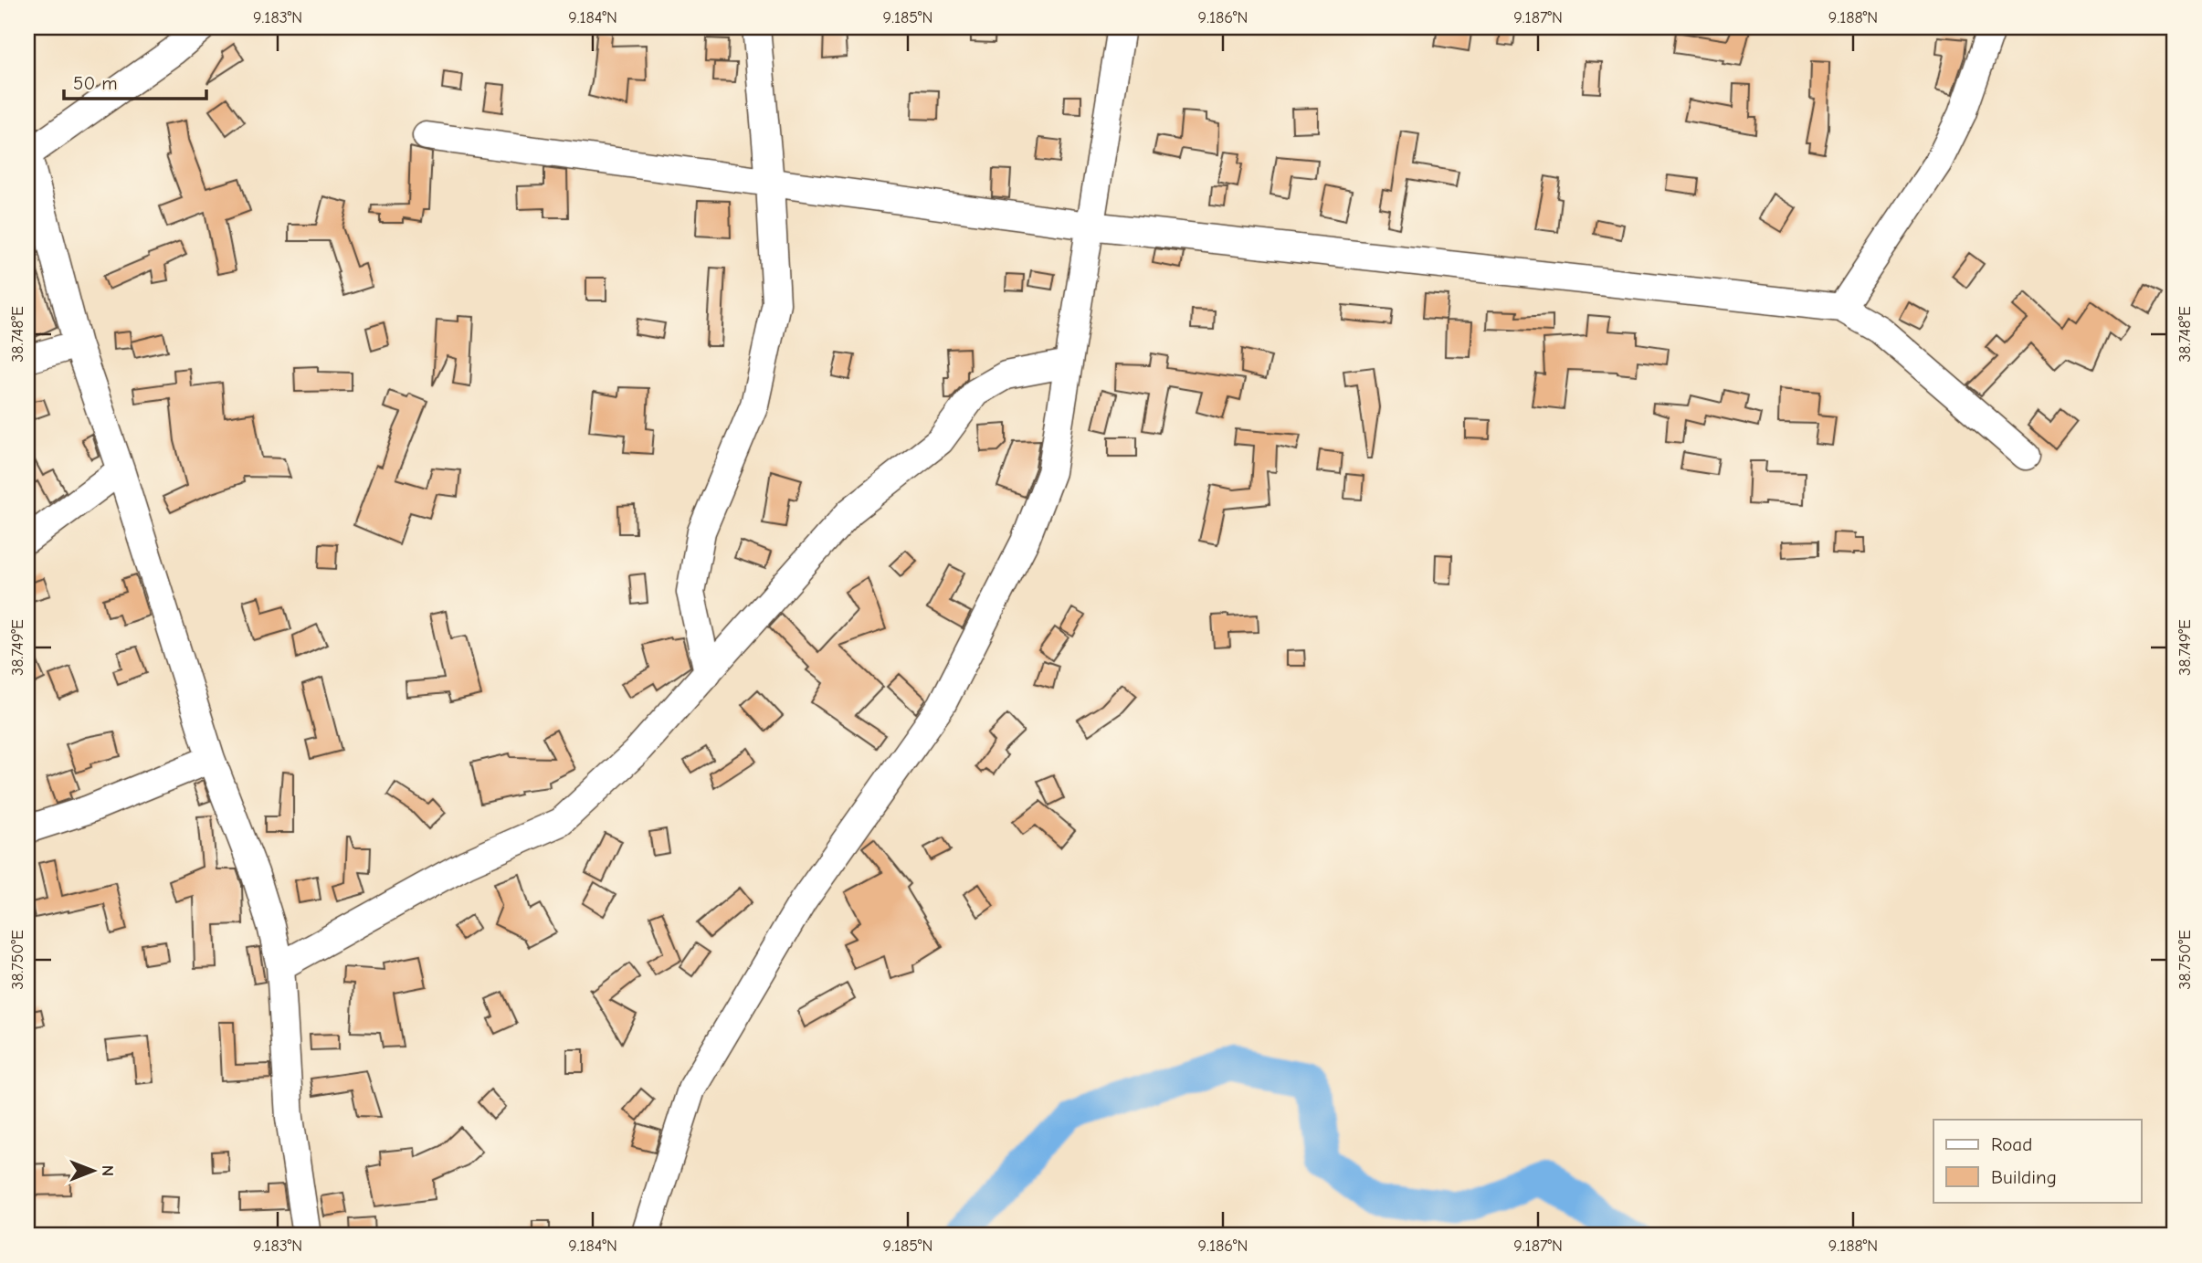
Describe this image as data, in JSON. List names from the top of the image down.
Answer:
{
  "legend": ["Road", "Building"],
  "scale_bar": "50 m",
  "north": "right",
  "coordinates": [
    "9.183°N",
    "9.184°N",
    "9.185°N",
    "9.186°N",
    "9.187°N",
    "9.188°N",
    "38.748°E",
    "38.749°E",
    "38.750°E"
  ]
}
